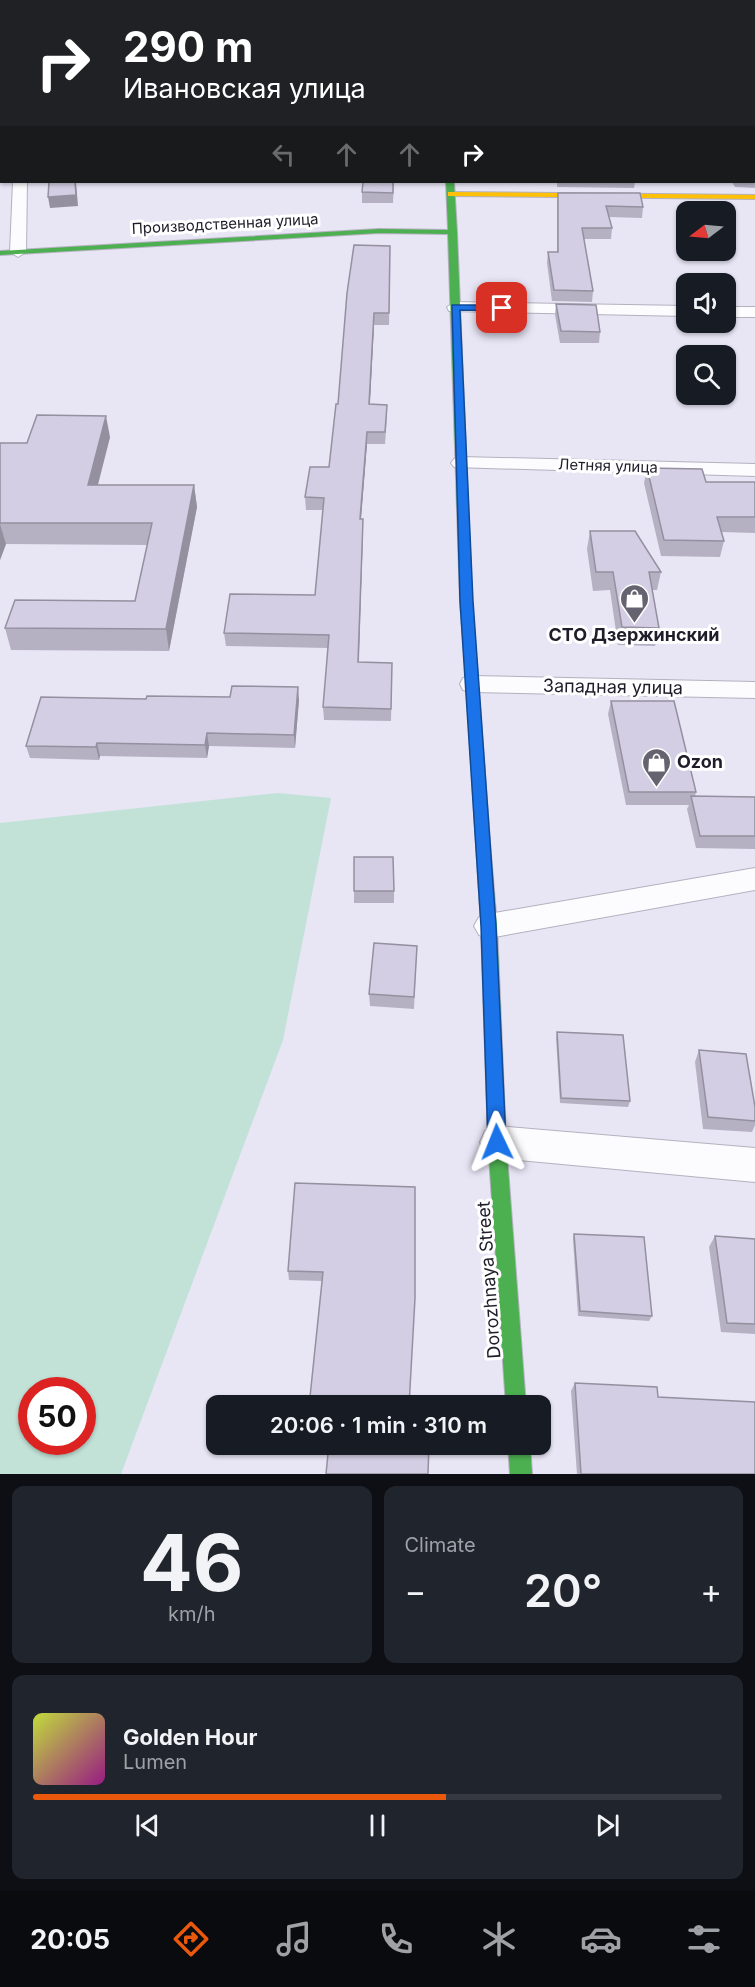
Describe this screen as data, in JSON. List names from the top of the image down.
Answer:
{
  "streets": {
    "main road": ["Производственная улица", "Dorozhnaya Street"],
    "street": ["Летняя улица", "Западная улица"]
  },
  "crossings": [
    ["Производственная улица", "Dorozhnaya Street"],
    ["Летняя улица", "Dorozhnaya Street"],
    ["Западная улица", "Dorozhnaya Street"]
  ],
  "places": {
    "shop": ["СТО Дзержинский", "Ozon"]
  },
  "north": "left",
  "page": {
    "turn": ["290 m", "Ивановская улица"],
    "limit": "50",
    "trip": "20:06 · 1 min · 310 m",
    "tile": [
      ["46", "km/h"],
      "Climate"
    ],
    "heat": ["−", "20°", "+"],
    "song": ["Golden Hour", "Lumen"],
    "tabs": "20:05"
  }
}
